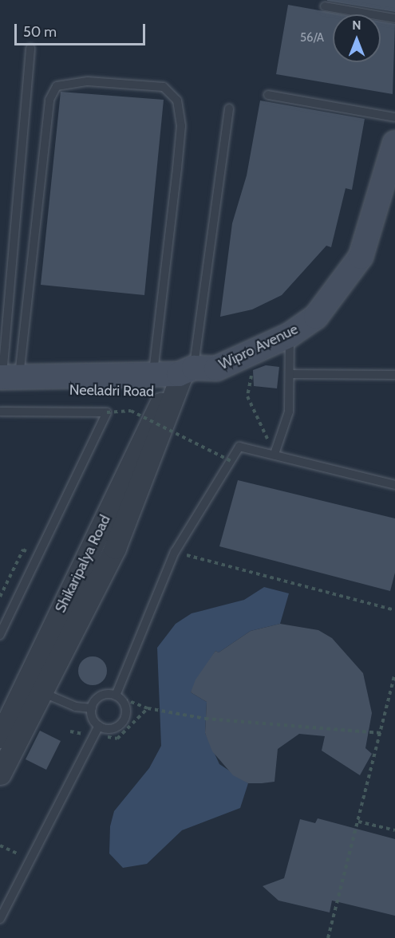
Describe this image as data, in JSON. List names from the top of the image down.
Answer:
{
  "streets": {
    "main road": ["Wipro Avenue", "Neeladri Road"],
    "street": ["Shikaripalya Road"]
  },
  "crossings": [
    ["Wipro Avenue", "Neeladri Road"],
    ["Wipro Avenue", "Shikaripalya Road"],
    ["Neeladri Road", "Shikaripalya Road"]
  ],
  "house_numbers": ["56/A"],
  "scale_bar": "50 m",
  "north": "top"
}
